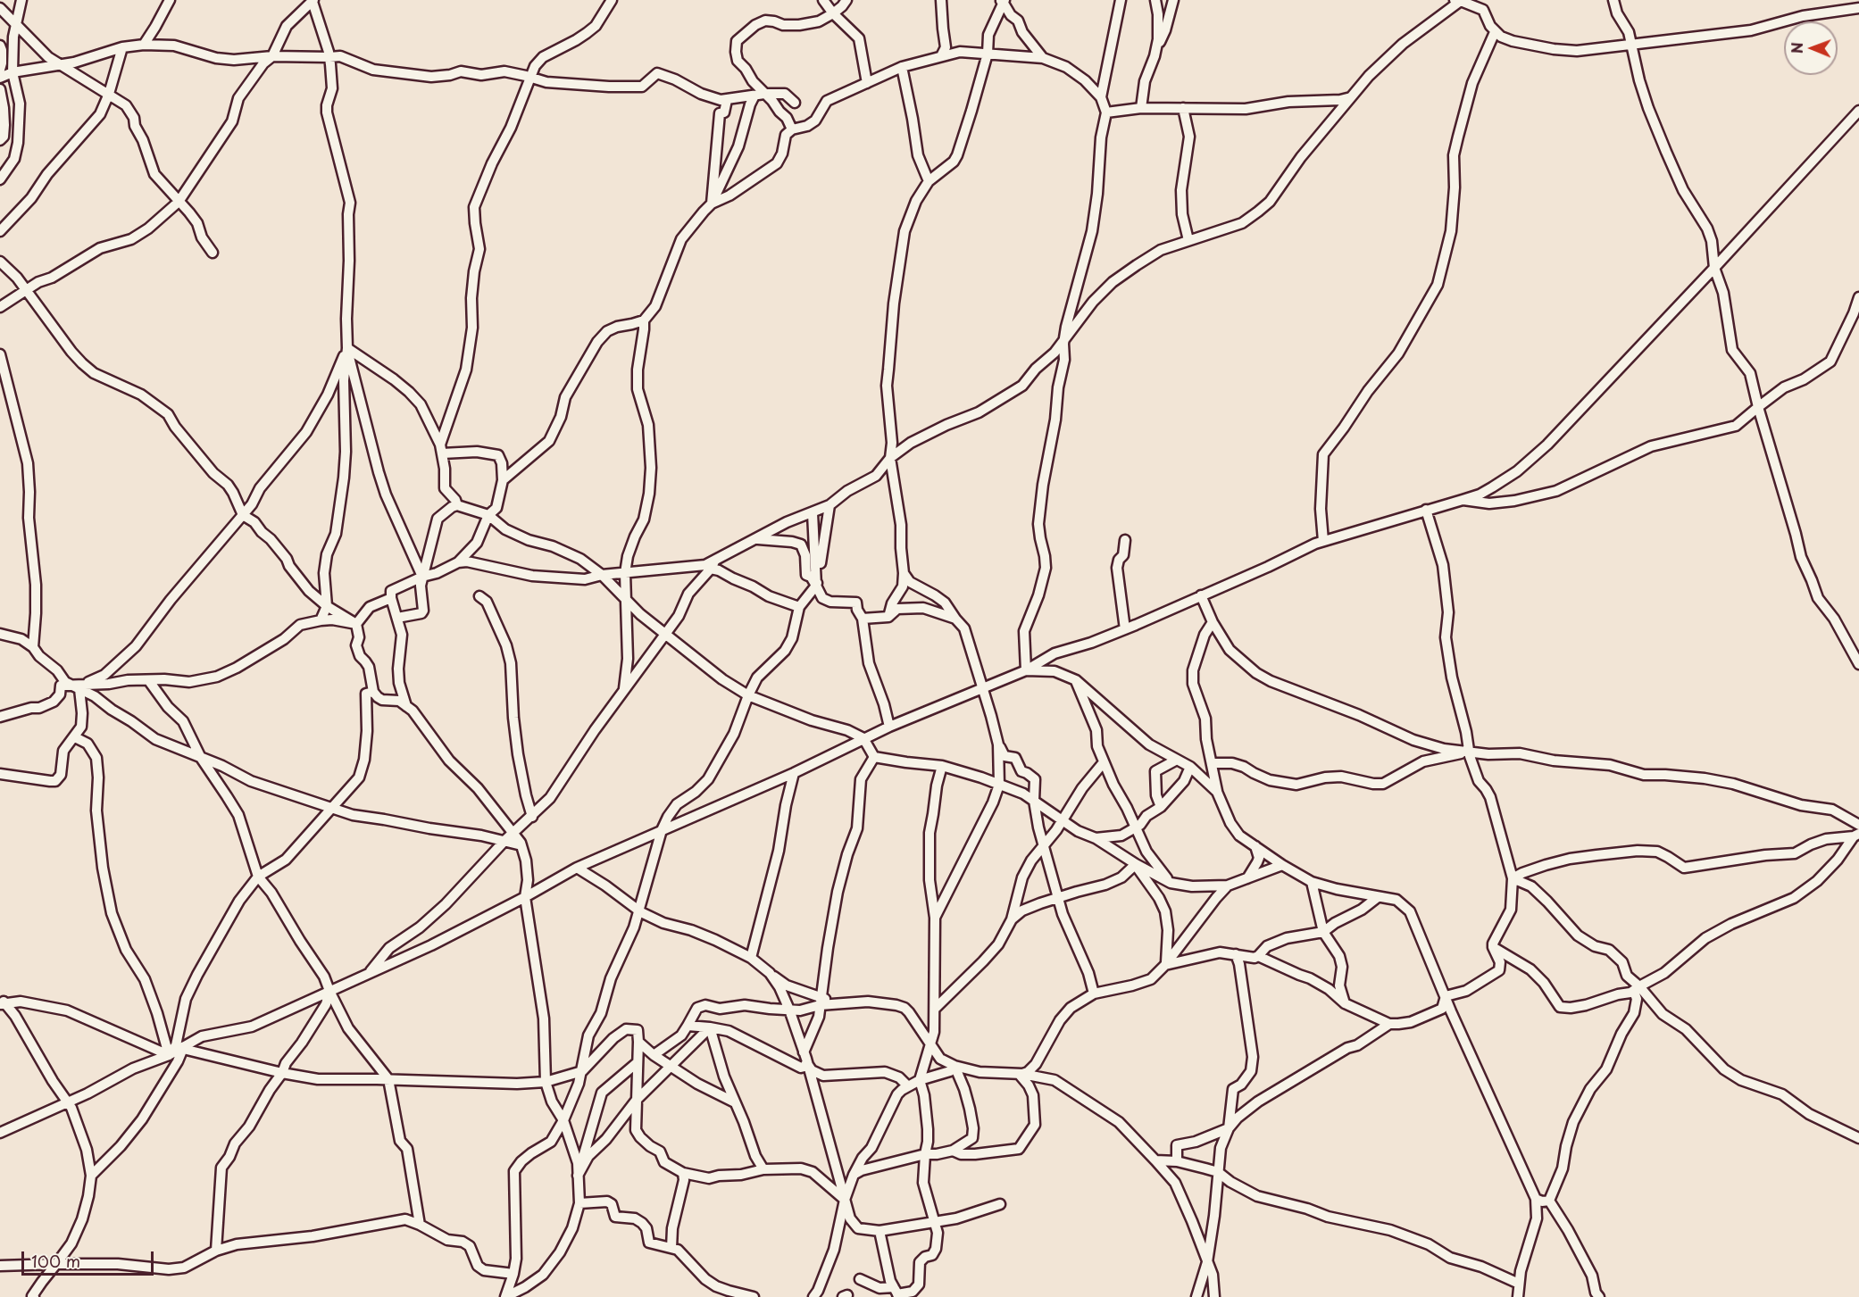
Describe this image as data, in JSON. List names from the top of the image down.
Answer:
{
  "scale_bar": "100 m",
  "north": "left"
}
